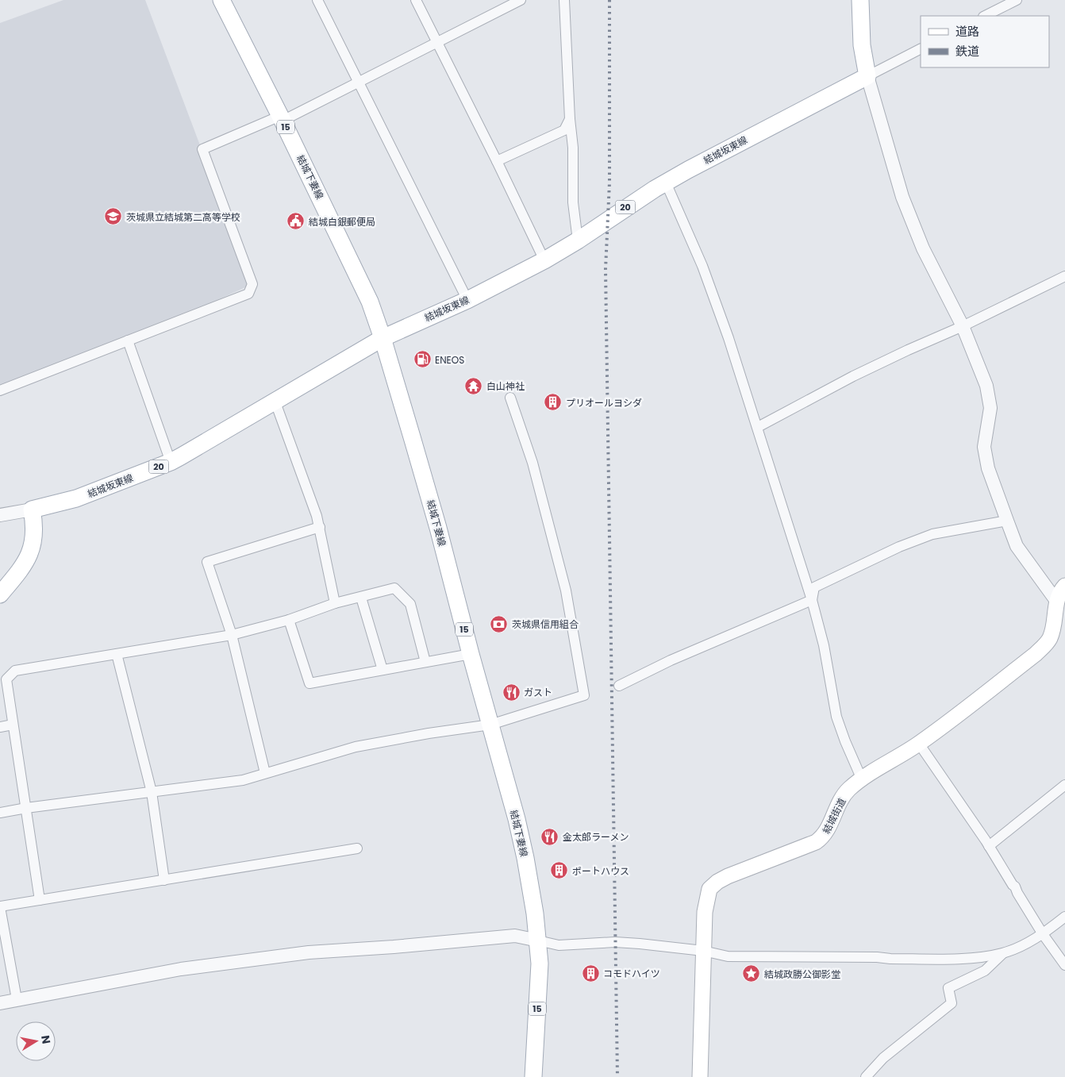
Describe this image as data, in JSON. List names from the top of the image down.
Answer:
{
  "streets": {
    "main road": [
      "15",
      "結城坂東線",
      "結城下妻線",
      "20",
      "結城街道"
    ]
  },
  "crossings": [
    ["結城坂東線", "結城下妻線"]
  ],
  "places": {
    "school or university": ["茨城県立結城第二高等学校"],
    "public building": ["結城白銀郵便局"],
    "fuel station": ["ENEOS"],
    "temple": ["白山神社"],
    "building": ["プリオールヨシダ", "ポートハウス", "コモドハイツ"],
    "bank": ["茨城県信用組合"],
    "restaurant": ["ガスト", "金太郎ラーメン"],
    "place": ["結城政勝公御影堂"]
  },
  "legend": ["道路", "鉄道"],
  "north": "right"
}
